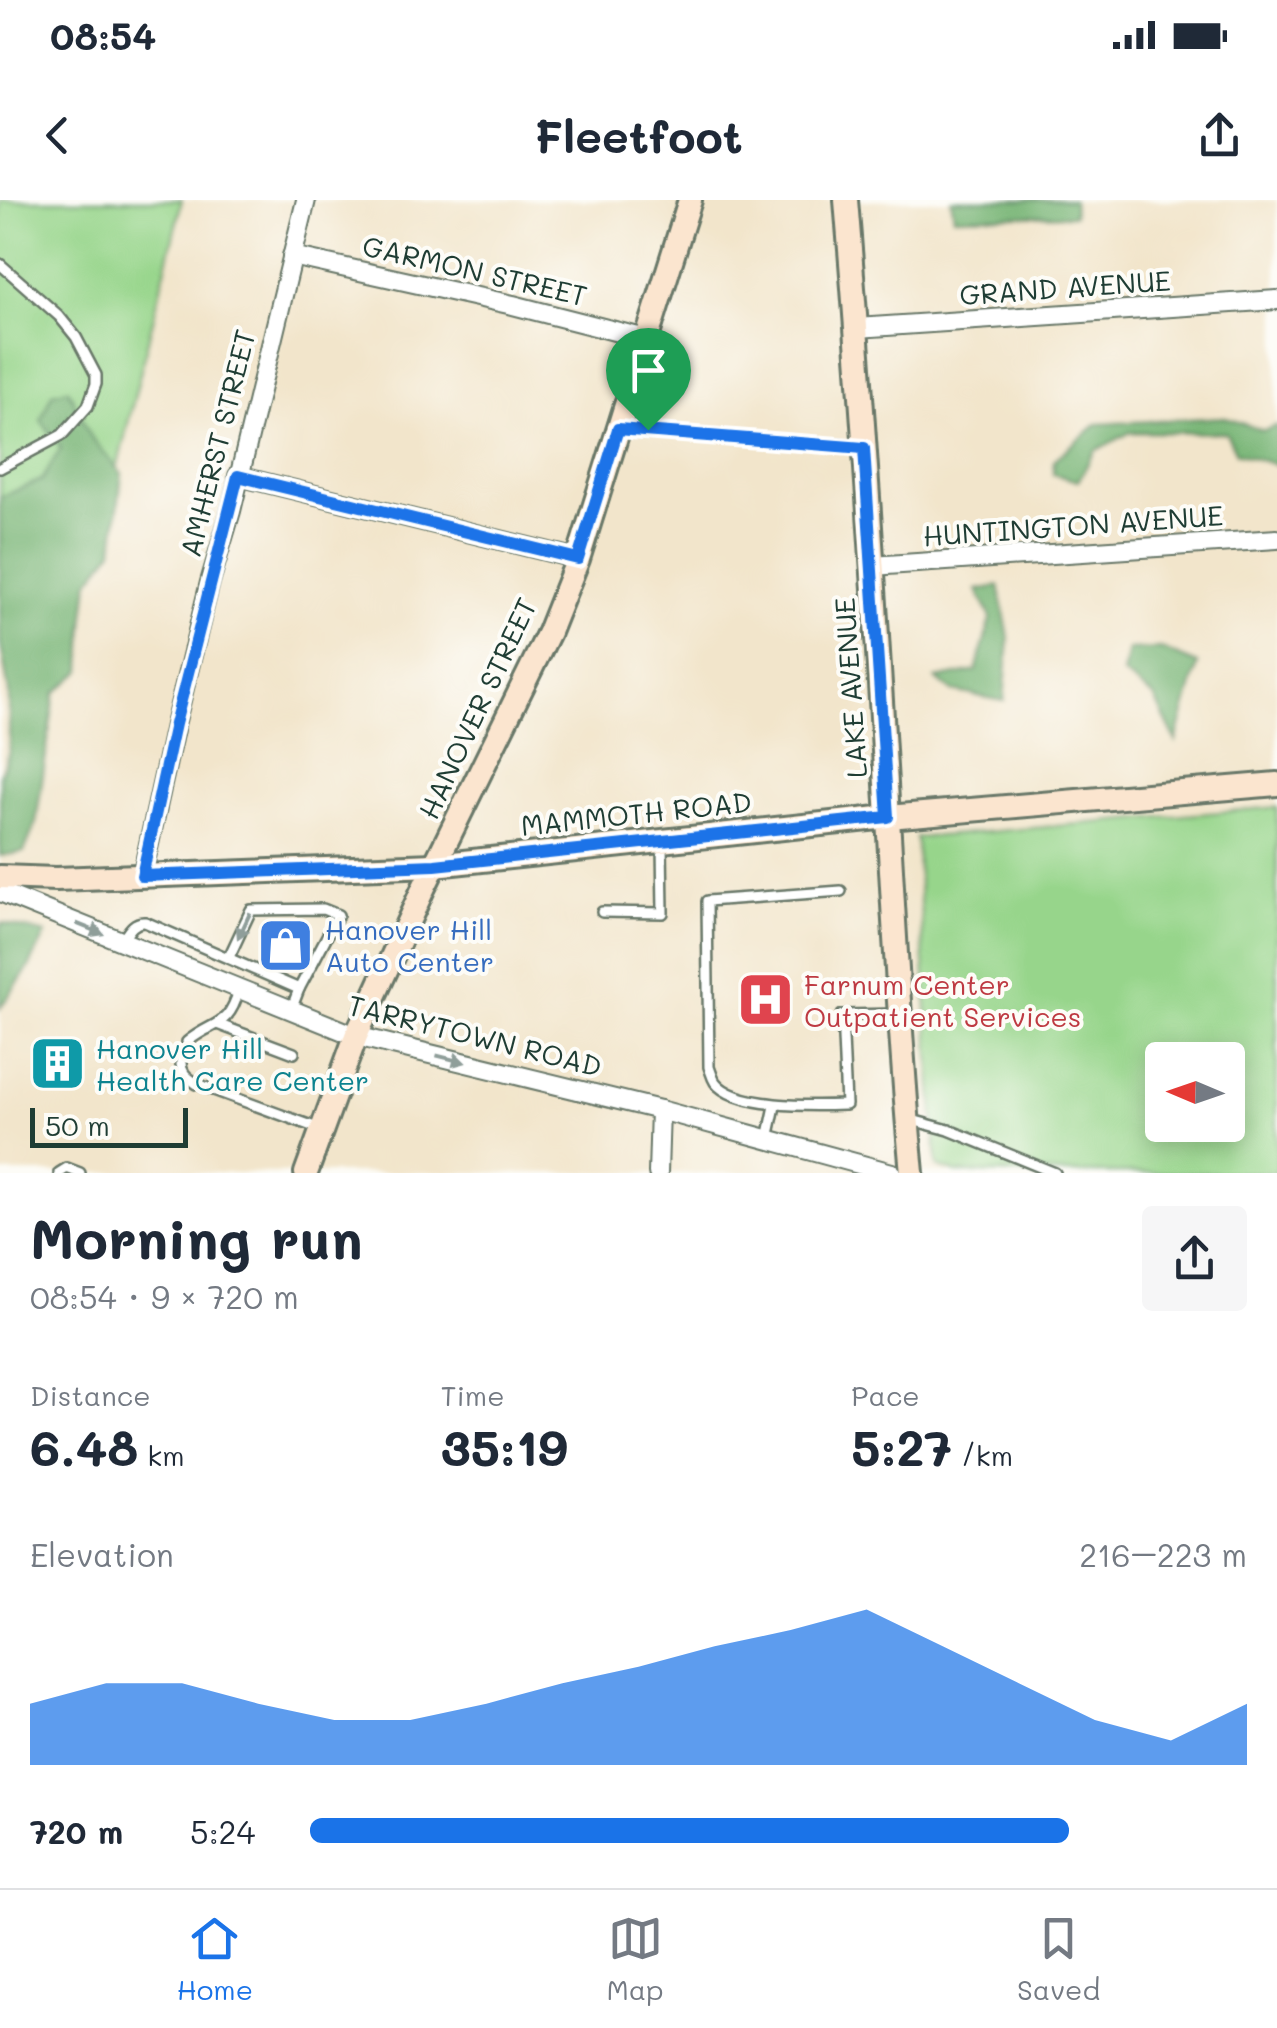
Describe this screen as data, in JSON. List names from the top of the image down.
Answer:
{
  "streets": {
    "main road": ["LAKE AVENUE", "HANOVER STREET", "MAMMOTH ROAD"],
    "street": [
      "GARMON STREET",
      "GRAND AVENUE",
      "AMHERST STREET",
      "HUNTINGTON AVENUE",
      "TARRYTOWN ROAD"
    ]
  },
  "crossings": [
    ["GARMON STREET", "AMHERST STREET"],
    ["GARMON STREET", "HANOVER STREET"],
    ["GRAND AVENUE", "LAKE AVENUE"],
    ["AMHERST STREET", "MAMMOTH ROAD"],
    ["HUNTINGTON AVENUE", "LAKE AVENUE"],
    ["LAKE AVENUE", "MAMMOTH ROAD"],
    ["HANOVER STREET", "MAMMOTH ROAD"],
    ["HANOVER STREET", "TARRYTOWN ROAD"]
  ],
  "one_way": ["TARRYTOWN ROAD"],
  "places": {
    "shop": ["Hanover Hill Auto Center"],
    "hospital": ["Farnum Center Outpatient Services"],
    "building": ["Hanover Hill Health Care Center"]
  },
  "scale_bar": "50 m",
  "north": "left",
  "page": {
    "status": "08:54",
    "header": "Fleetfoot",
    "scale": "50 m",
    "heading": ["Morning run", "08:54 · 9 × 720 m"],
    "stats": [
      ["Distance", "6.48 km"],
      ["Time", "35:19"],
      ["Pace", "5:27 /km"]
    ],
    "chart": ["Elevation", "216–223 m"],
    "list": [
      {
        "name": "720 m",
        "note": "5:24"
      }
    ],
    "tabs": ["Home", "Map", "Saved"]
  }
}
